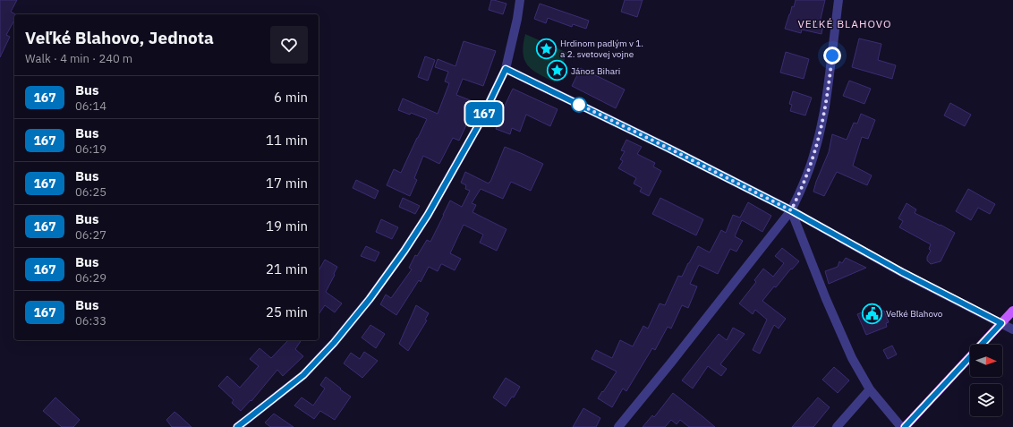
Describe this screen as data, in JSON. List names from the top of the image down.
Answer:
{
  "districts": ["VEĽKÉ BLAHOVO"],
  "places": {
    "place": ["Hrdinom padlým v 1. a 2. svetovej vojne", "János Bihari"],
    "public building": ["Veľké Blahovo"]
  },
  "lines": ["bus line 167"],
  "north": "right",
  "page": {
    "on_map": "167",
    "heading": ["Veľké Blahovo, Jednota", "Walk · 4 min · 240 m"],
    "list": [
      {
        "mark": "167",
        "name": "Bus",
        "note": "06:14",
        "value": "6 min"
      },
      {
        "mark": "167",
        "name": "Bus",
        "note": "06:19",
        "value": "11 min"
      },
      {
        "mark": "167",
        "name": "Bus",
        "note": "06:25",
        "value": "17 min"
      },
      {
        "mark": "167",
        "name": "Bus",
        "note": "06:27",
        "value": "19 min"
      },
      {
        "mark": "167",
        "name": "Bus",
        "note": "06:29",
        "value": "21 min"
      },
      {
        "mark": "167",
        "name": "Bus",
        "note": "06:33",
        "value": "25 min"
      }
    ]
  }
}
